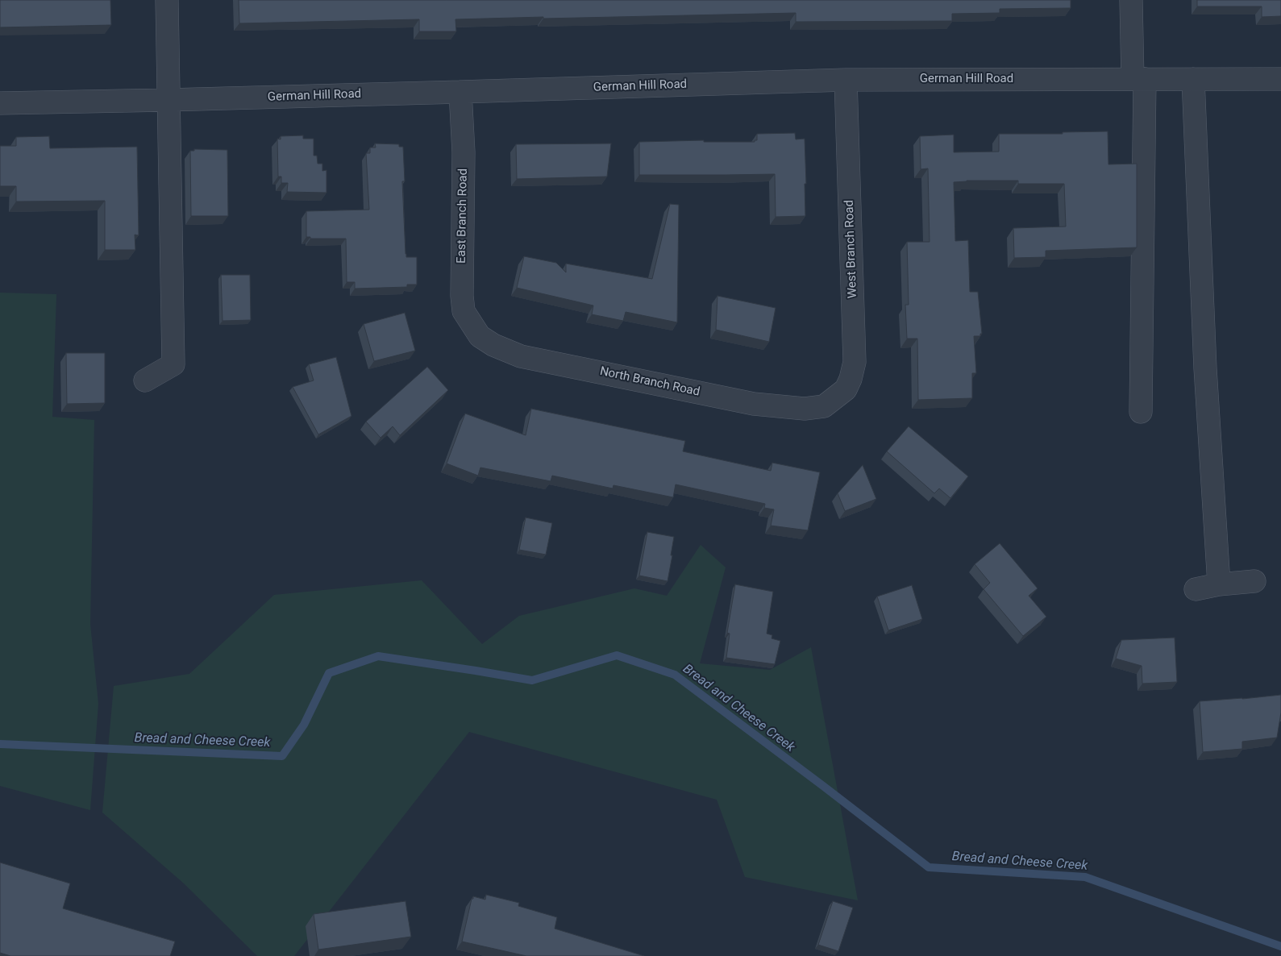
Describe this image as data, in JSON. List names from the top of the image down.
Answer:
{
  "streets": {
    "street": [
      "German Hill Road",
      "East Branch Road",
      "West Branch Road",
      "North Branch Road"
    ]
  },
  "crossings": [
    ["German Hill Road", "East Branch Road"],
    ["German Hill Road", "West Branch Road"],
    ["East Branch Road", "North Branch Road"],
    ["West Branch Road", "North Branch Road"]
  ],
  "water": ["Bread and Cheese Creek"]
}
